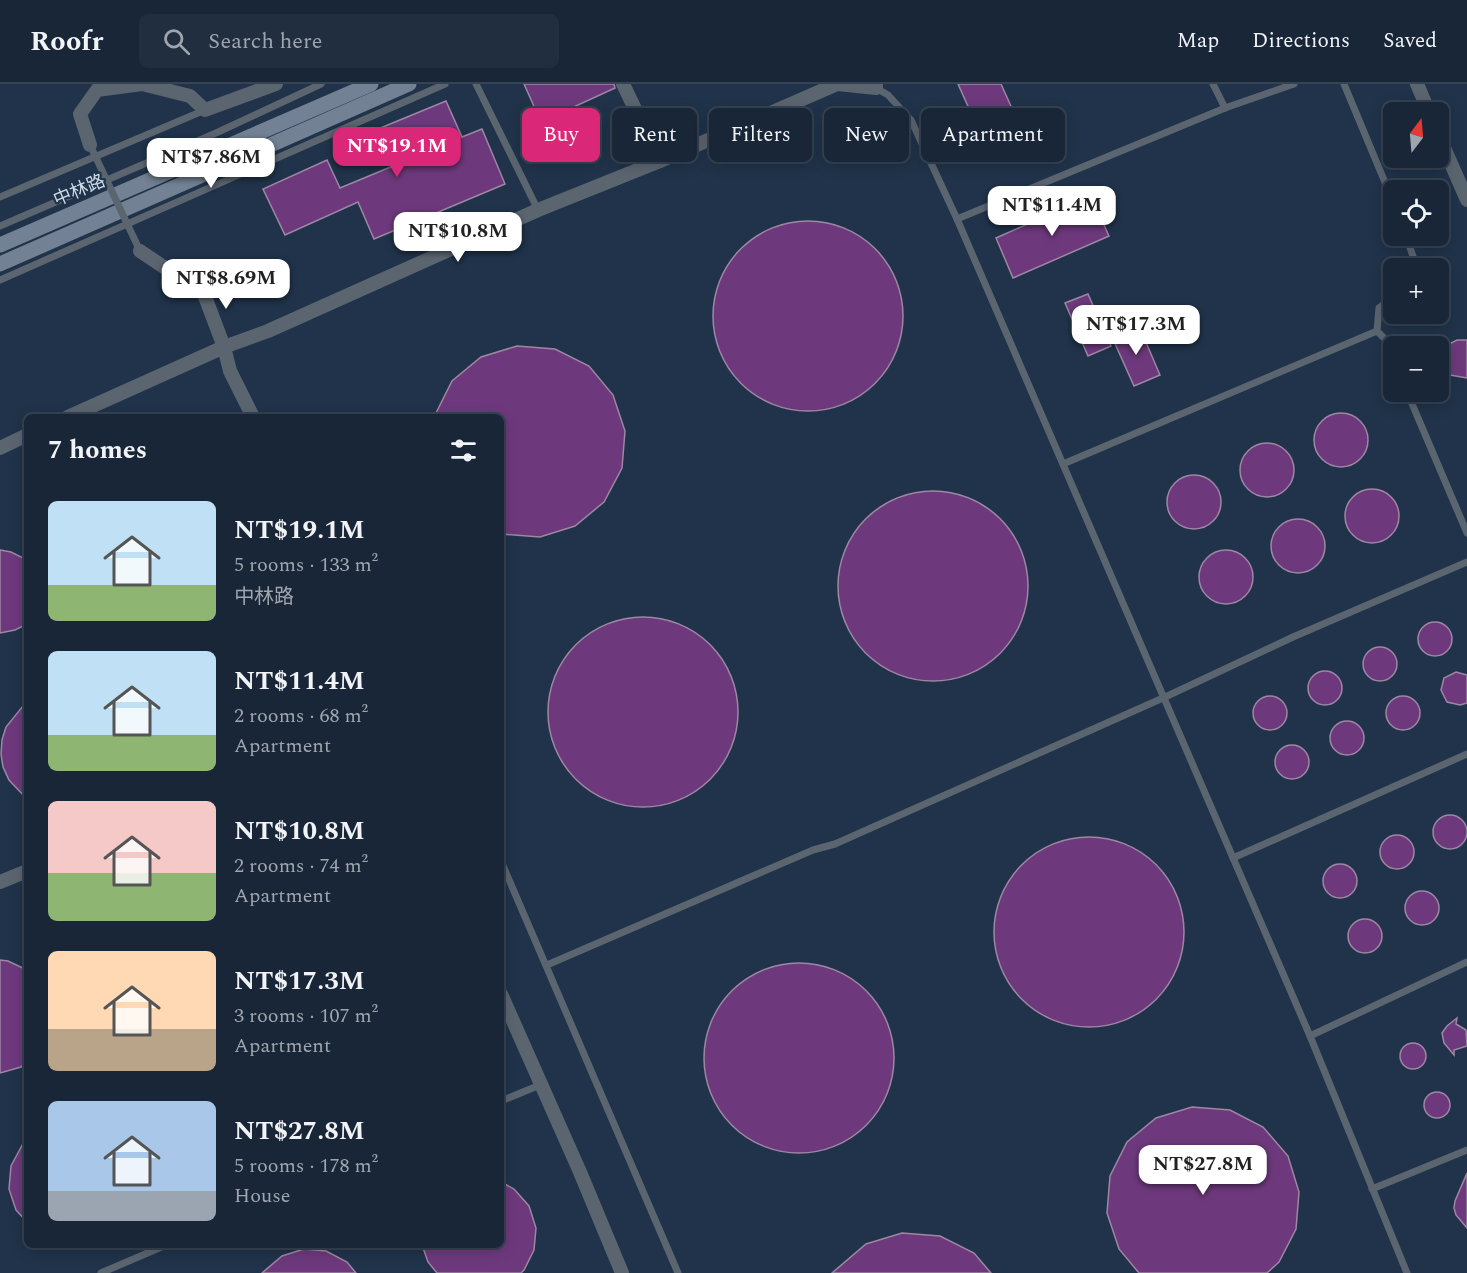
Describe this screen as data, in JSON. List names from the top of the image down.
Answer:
{
  "streets": {
    "street": ["中林路"]
  },
  "north": "top",
  "page": {
    "header": "Roofr",
    "search": "Search here",
    "nav": ["Map", "Directions", "Saved"],
    "map_buttons": ["+", "−"],
    "chip": [
      "Buy",
      "Rent",
      "Filters",
      "New",
      "Apartment"
    ],
    "price": [
      "NT$19.1M",
      "NT$7.86M",
      "NT$11.4M",
      "NT$10.8M",
      "NT$8.69M",
      "NT$17.3M",
      "NT$27.8M"
    ],
    "heading": "7 homes",
    "list": [
      {
        "name": "NT$19.1M",
        "note": "5 rooms · 133 m² · 中林路"
      },
      {
        "name": "NT$11.4M",
        "note": "2 rooms · 68 m² · Apartment"
      },
      {
        "name": "NT$10.8M",
        "note": "2 rooms · 74 m² · Apartment"
      },
      {
        "name": "NT$17.3M",
        "note": "3 rooms · 107 m² · Apartment"
      },
      {
        "name": "NT$27.8M",
        "note": "5 rooms · 178 m² · House"
      }
    ]
  }
}
